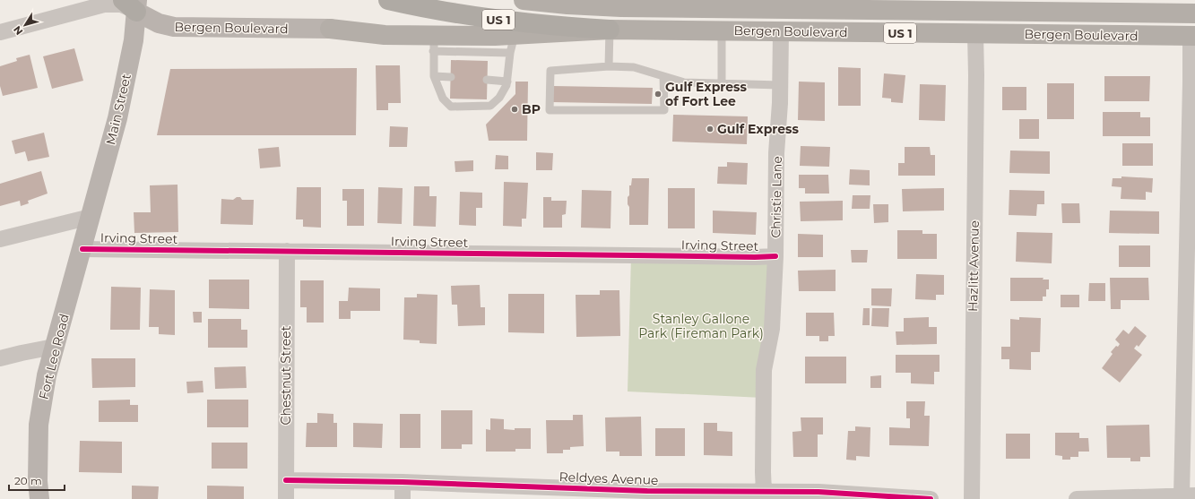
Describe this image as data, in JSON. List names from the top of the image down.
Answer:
{
  "streets": {
    "highway": ["US 1", "Bergen Boulevard"],
    "main road": ["Main Street", "Fort Lee Road"],
    "street": [
      "Christie Lane",
      "Irving Street",
      "Hazlitt Avenue",
      "Chestnut Street",
      "Reldyes Avenue"
    ]
  },
  "crossings": [
    ["Bergen Boulevard", "Main Street"],
    ["Bergen Boulevard", "Christie Lane"],
    ["Bergen Boulevard", "Hazlitt Avenue"],
    ["Main Street", "Fort Lee Road"],
    ["Christie Lane", "Irving Street"],
    ["Christie Lane", "Reldyes Avenue"],
    ["Irving Street", "Fort Lee Road"],
    ["Irving Street", "Chestnut Street"],
    ["Chestnut Street", "Reldyes Avenue"]
  ],
  "parks": ["Stanley Gallone Park (Fireman Park)"],
  "places": ["Gulf Express of Fort Lee", "BP", "Gulf Express"],
  "scale_bar": "20 m",
  "north": "bottom left"
}
